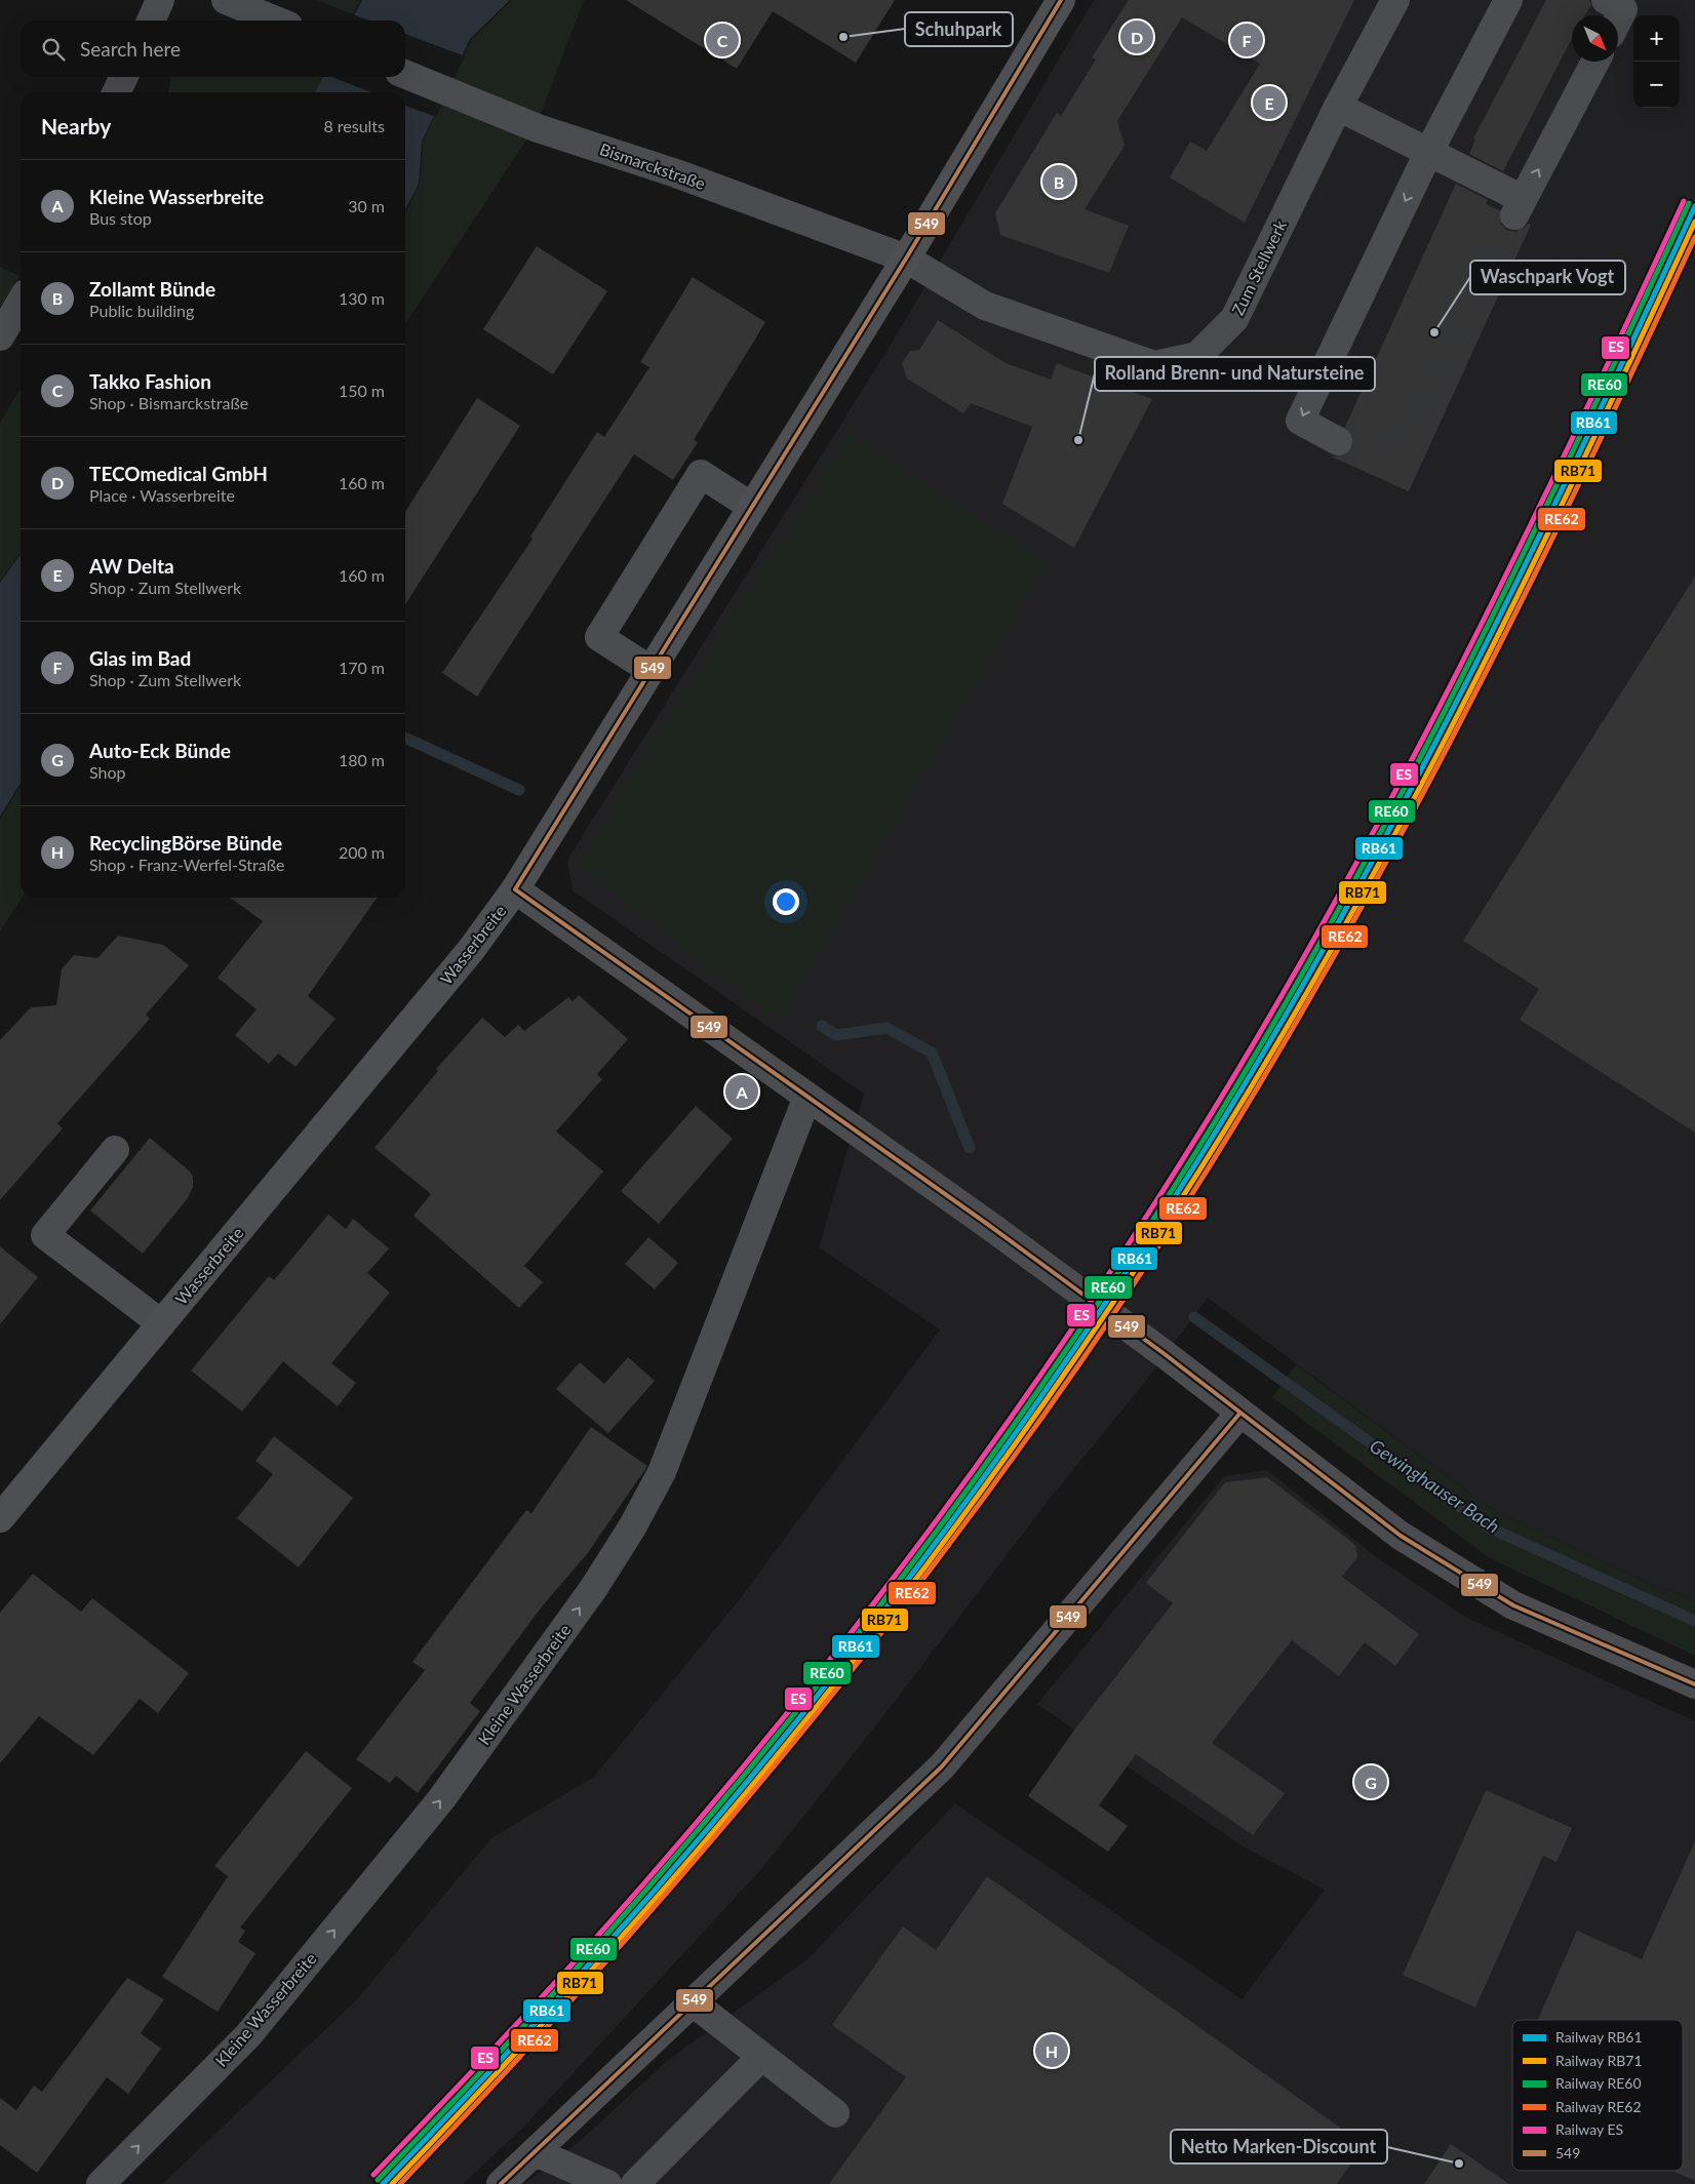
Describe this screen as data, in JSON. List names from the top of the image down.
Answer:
{
  "streets": {
    "main road": ["Wasserbreite"],
    "street": ["Bismarckstraße", "Zum Stellwerk", "Kleine Wasserbreite"]
  },
  "crossings": [
    ["Bismarckstraße", "Zum Stellwerk"],
    ["Bismarckstraße", "Wasserbreite"],
    ["Zum Stellwerk", "Wasserbreite"]
  ],
  "one_way": ["Kleine Wasserbreite"],
  "water": ["Gewinghauser Bach"],
  "places": [
    "Schuhpark",
    "Waschpark Vogt",
    "Rolland Brenn- und Natursteine",
    "Netto Marken-Discount"
  ],
  "lines": [
    "transit line 549",
    "rail line ES",
    "rail line RE60",
    "rail line RB61",
    "rail line RB71",
    "rail line RE62"
  ],
  "legend": [
    "Railway RB61",
    "Railway RB71",
    "Railway RE60",
    "Railway RE62",
    "Railway ES",
    "549"
  ],
  "north": "bottom right",
  "page": {
    "map_buttons": ["+", "−"],
    "pins": [
      "D",
      "C",
      "F",
      "E",
      "B",
      "A",
      "G",
      "H"
    ],
    "search": "Search here",
    "heading": ["Nearby", "8 results"],
    "list": [
      {
        "mark": "A",
        "name": "Kleine Wasserbreite",
        "note": "Bus stop",
        "value": "30 m"
      },
      {
        "mark": "B",
        "name": "Zollamt Bünde",
        "note": "Public building",
        "value": "130 m"
      },
      {
        "mark": "C",
        "name": "Takko Fashion",
        "note": "Shop · Bismarckstraße",
        "value": "150 m"
      },
      {
        "mark": "D",
        "name": "TECOmedical GmbH",
        "note": "Place · Wasserbreite",
        "value": "160 m"
      },
      {
        "mark": "E",
        "name": "AW Delta",
        "note": "Shop · Zum Stellwerk",
        "value": "160 m"
      },
      {
        "mark": "F",
        "name": "Glas im Bad",
        "note": "Shop · Zum Stellwerk",
        "value": "170 m"
      },
      {
        "mark": "G",
        "name": "Auto-Eck Bünde",
        "note": "Shop",
        "value": "180 m"
      },
      {
        "mark": "H",
        "name": "RecyclingBörse Bünde",
        "note": "Shop · Franz-Werfel-Straße",
        "value": "200 m"
      }
    ]
  }
}
